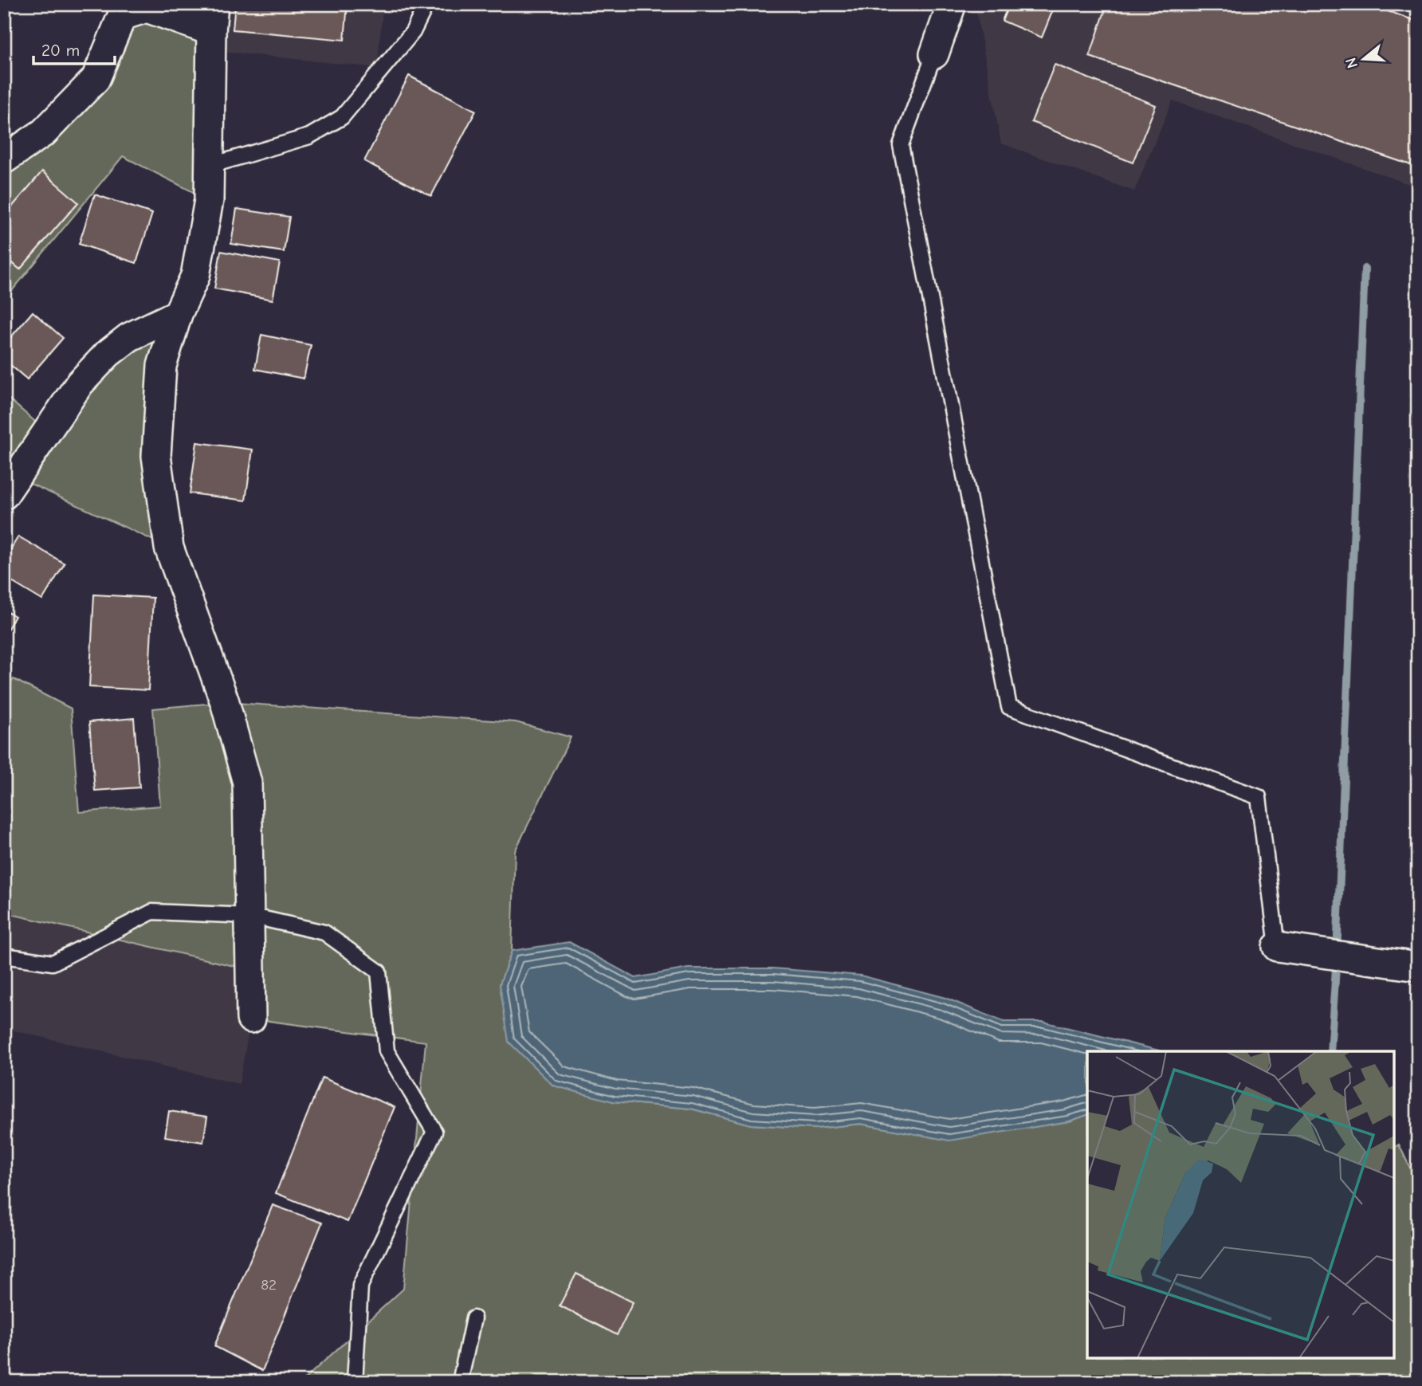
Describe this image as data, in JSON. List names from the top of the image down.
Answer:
{
  "house_numbers": ["82"],
  "scale_bar": "20 m",
  "north": "left"
}
